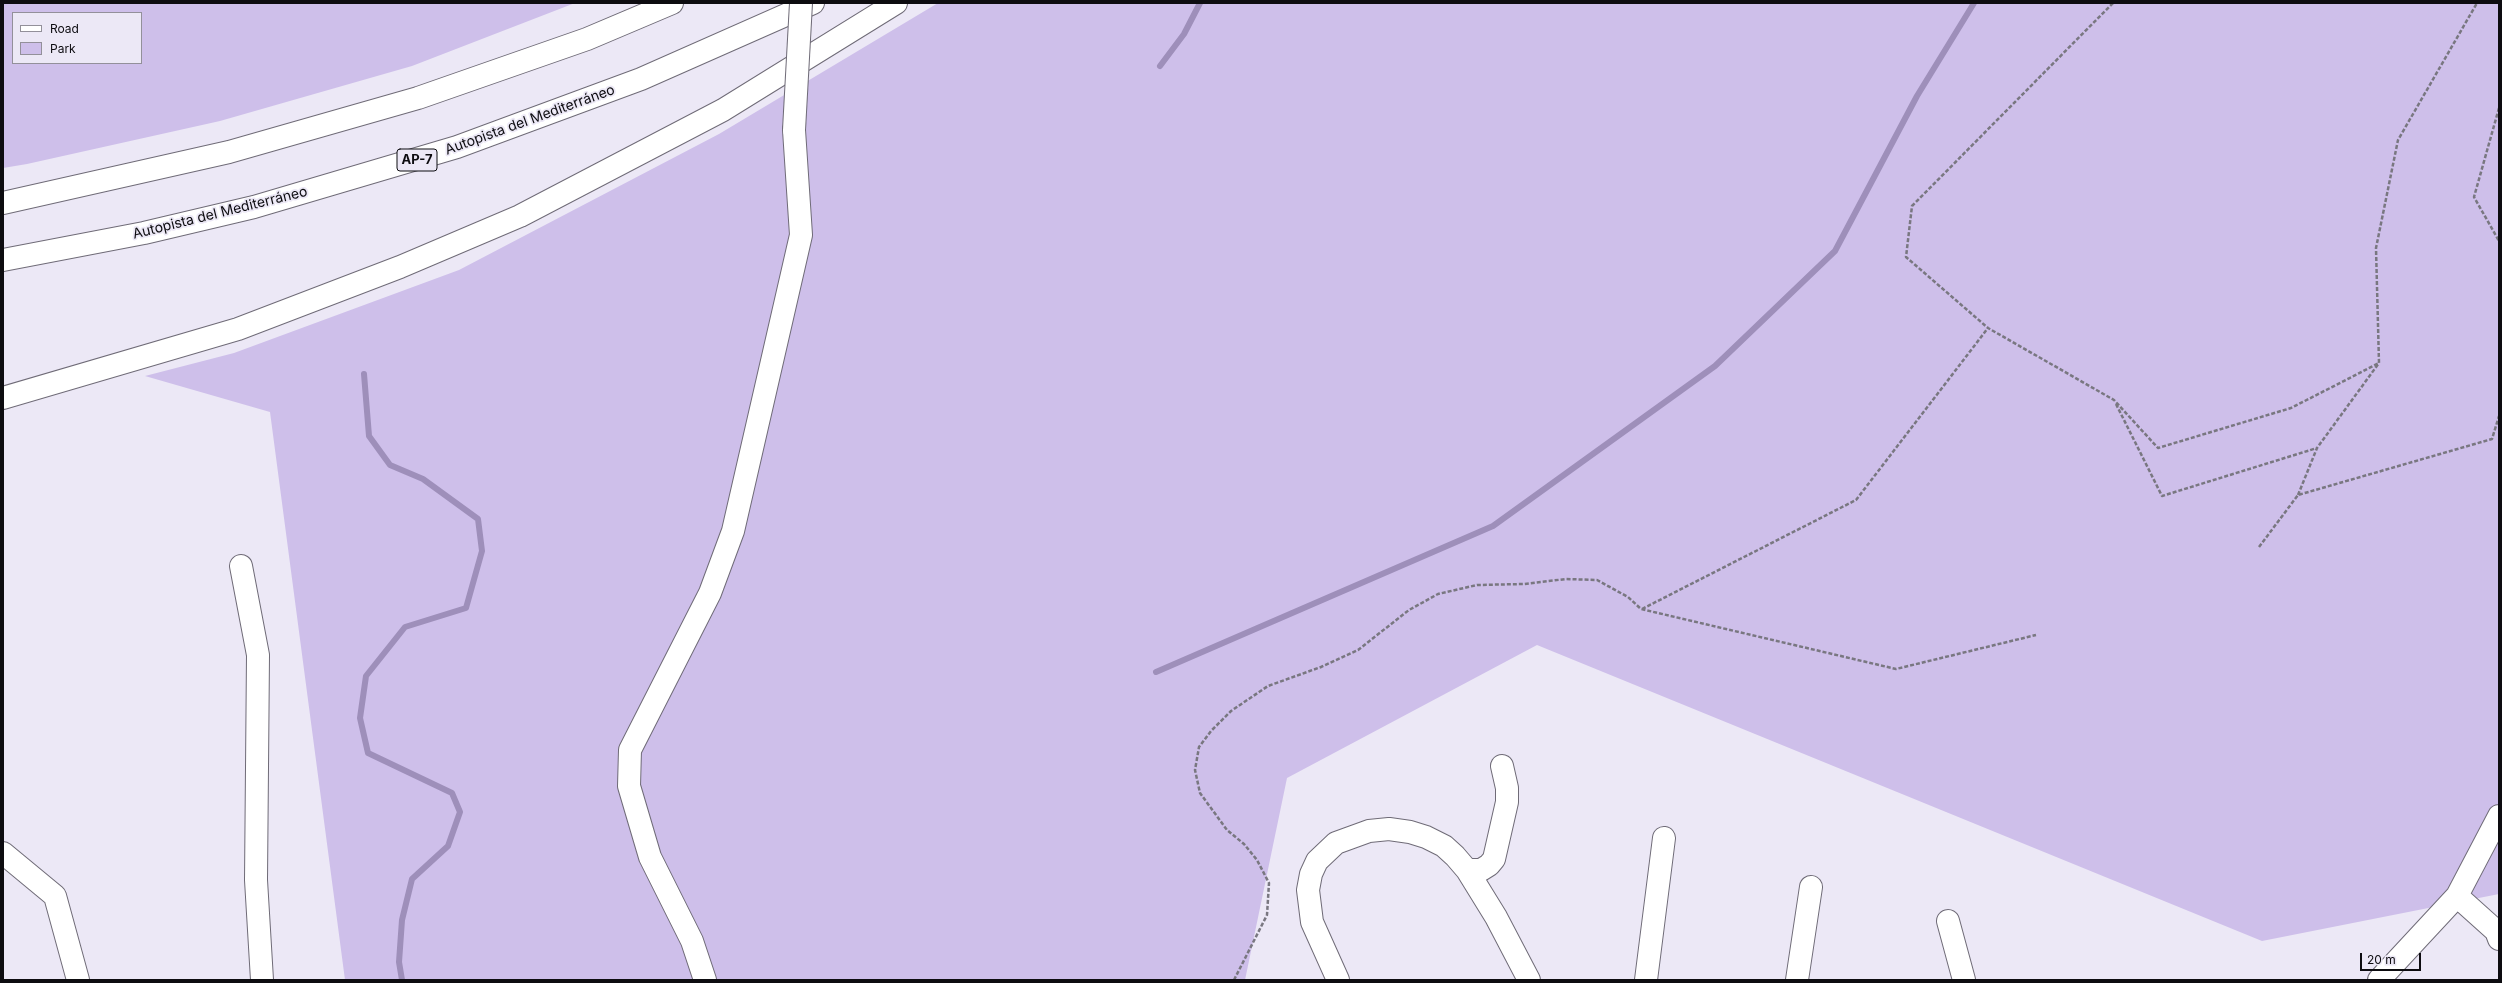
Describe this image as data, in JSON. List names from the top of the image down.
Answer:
{
  "streets": {
    "main road": ["Autopista del Mediterráneo", "AP-7"]
  },
  "legend": ["Road", "Park"],
  "scale_bar": "20 m"
}
